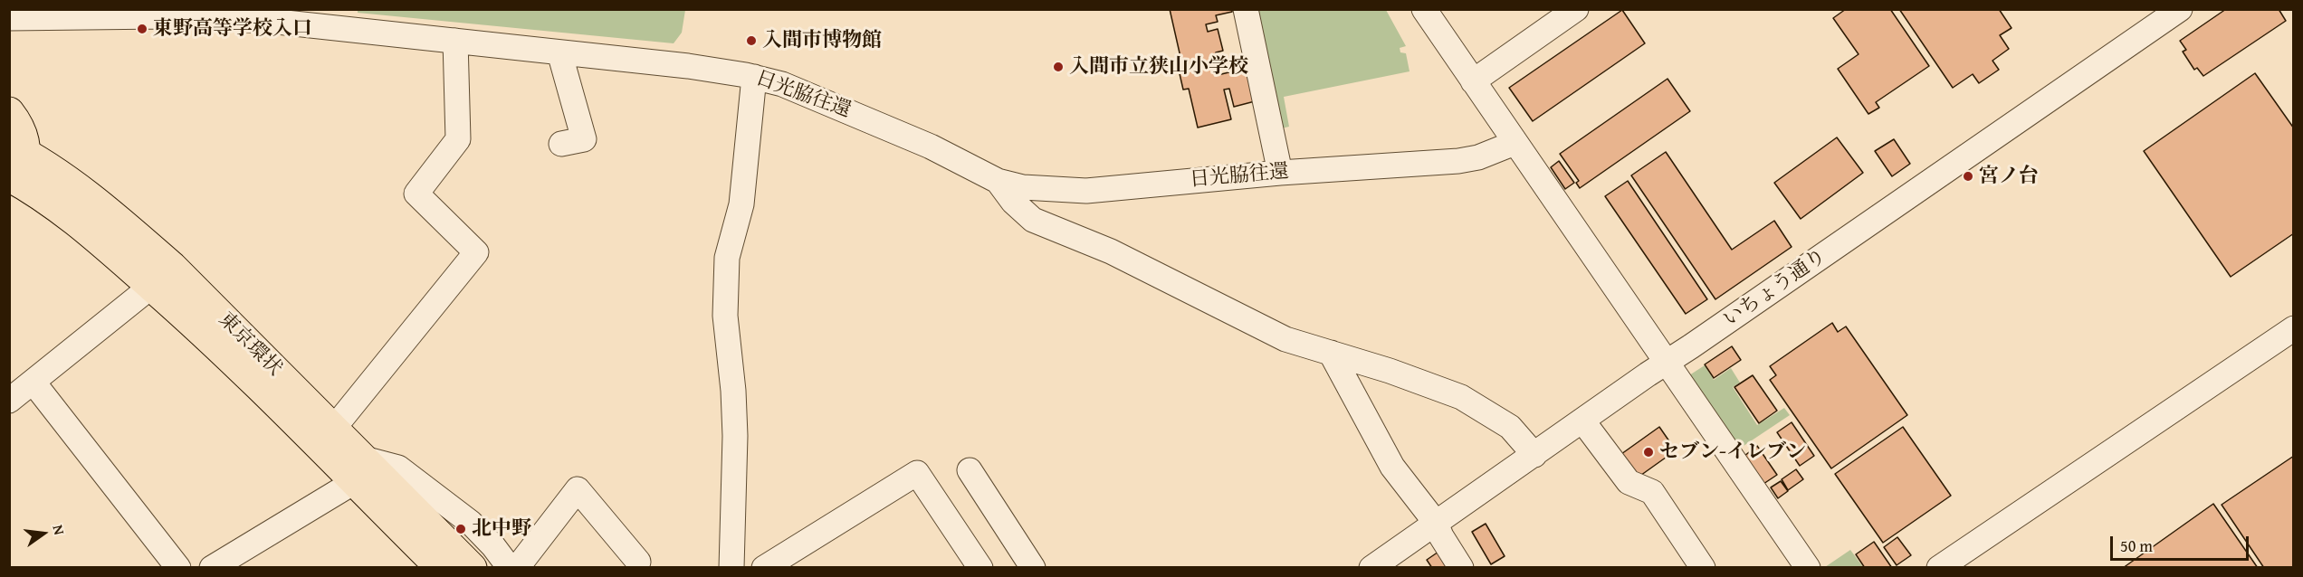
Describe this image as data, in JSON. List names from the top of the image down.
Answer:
{
  "streets": {
    "main road": ["東京環状"],
    "street": ["日光脇往還", "いちょう通り"]
  },
  "places": [
    "東野高等学校入口",
    "入間市博物館",
    "入間市立狭山小学校",
    "宮ノ台",
    "セブン-イレブン",
    "北中野"
  ],
  "scale_bar": "50 m",
  "north": "right"
}
